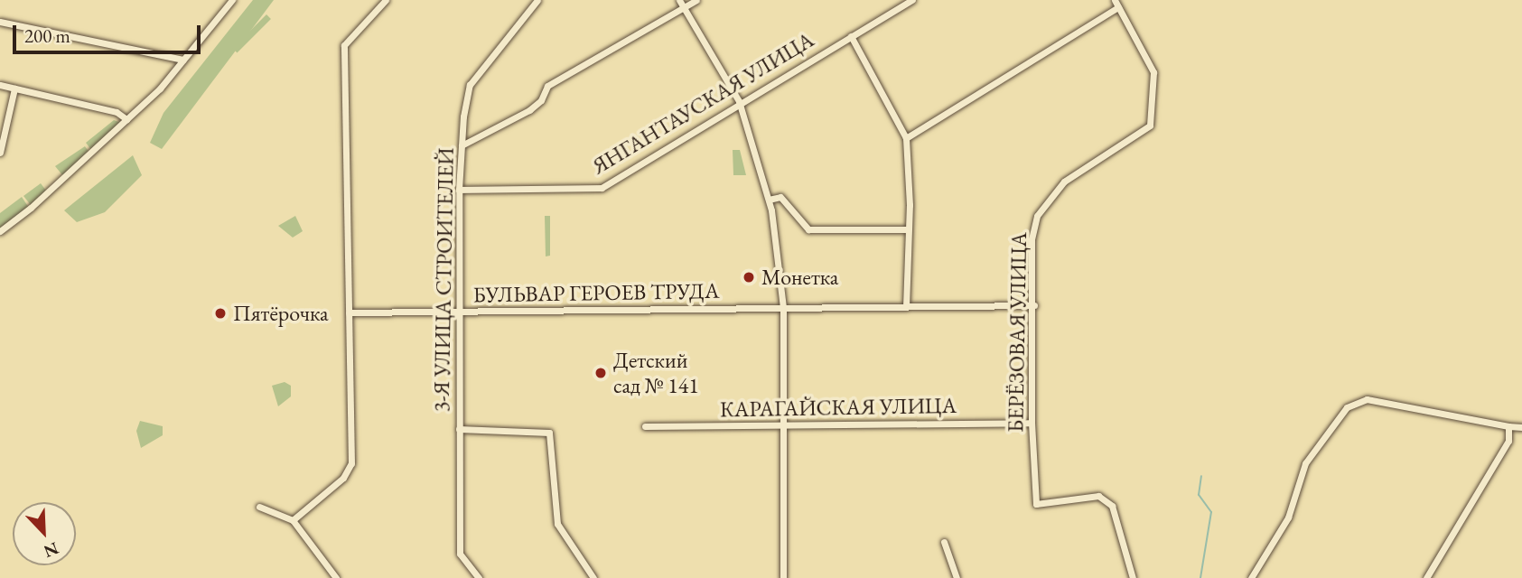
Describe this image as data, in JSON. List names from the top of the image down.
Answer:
{
  "streets": {
    "street": [
      "ЯНГАНТАУСКАЯ УЛИЦА",
      "3-Я УЛИЦА СТРОИТЕЛЕЙ",
      "БУЛЬВАР ГЕРОЕВ ТРУДА",
      "БЕРЁЗОВАЯ УЛИЦА",
      "КАРАГАЙСКАЯ УЛИЦА"
    ]
  },
  "crossings": [
    ["ЯНГАНТАУСКАЯ УЛИЦА", "3-Я УЛИЦА СТРОИТЕЛЕЙ"],
    ["3-Я УЛИЦА СТРОИТЕЛЕЙ", "БУЛЬВАР ГЕРОЕВ ТРУДА"],
    ["БУЛЬВАР ГЕРОЕВ ТРУДА", "БЕРЁЗОВАЯ УЛИЦА"],
    ["БЕРЁЗОВАЯ УЛИЦА", "КАРАГАЙСКАЯ УЛИЦА"]
  ],
  "places": ["Монетка", "Пятёрочка", "Детский сад № 141"],
  "scale_bar": "200 m",
  "north": "bottom right"
}
